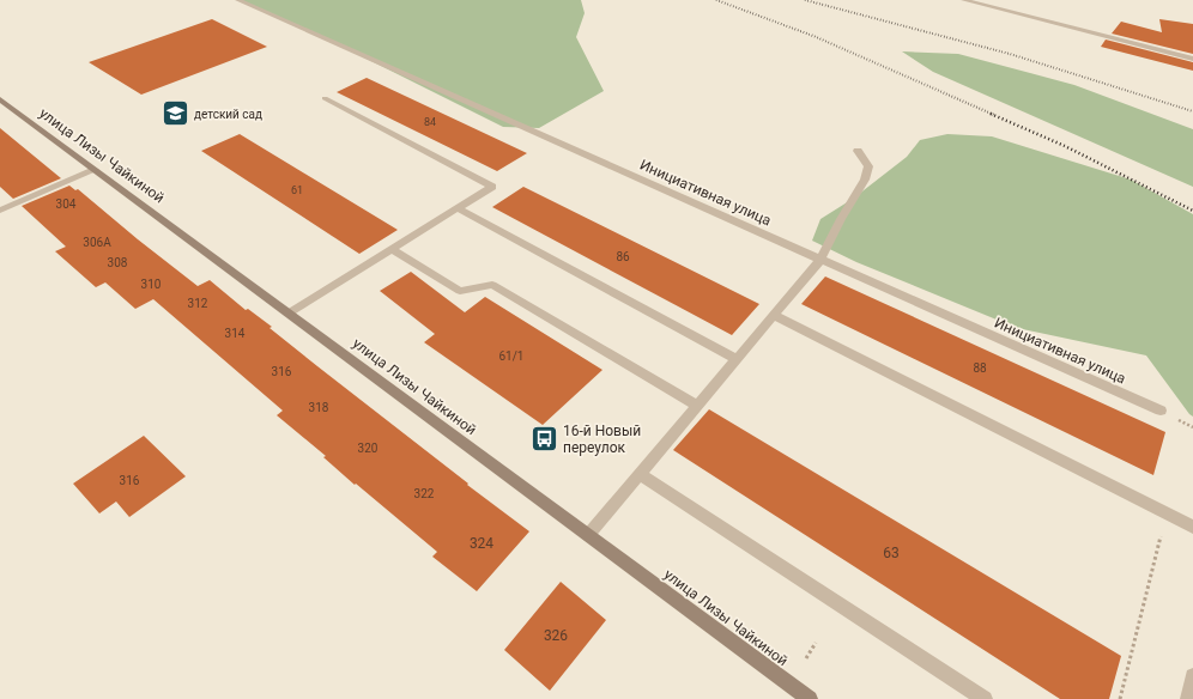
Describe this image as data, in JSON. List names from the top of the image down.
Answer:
{
  "streets": {
    "main road": ["улица Лизы Чайкиной"],
    "street": ["Инициативная улица"]
  },
  "places": {
    "school or university": ["детский сад"],
    "bus stop": ["16-й Новый переулок"]
  },
  "house_numbers": [
    "84",
    "61",
    "304",
    "306А",
    "86",
    "308",
    "310",
    "312",
    "314",
    "61/1",
    "88",
    "316",
    "318",
    "320",
    "316",
    "322",
    "324",
    "63",
    "326"
  ]
}
